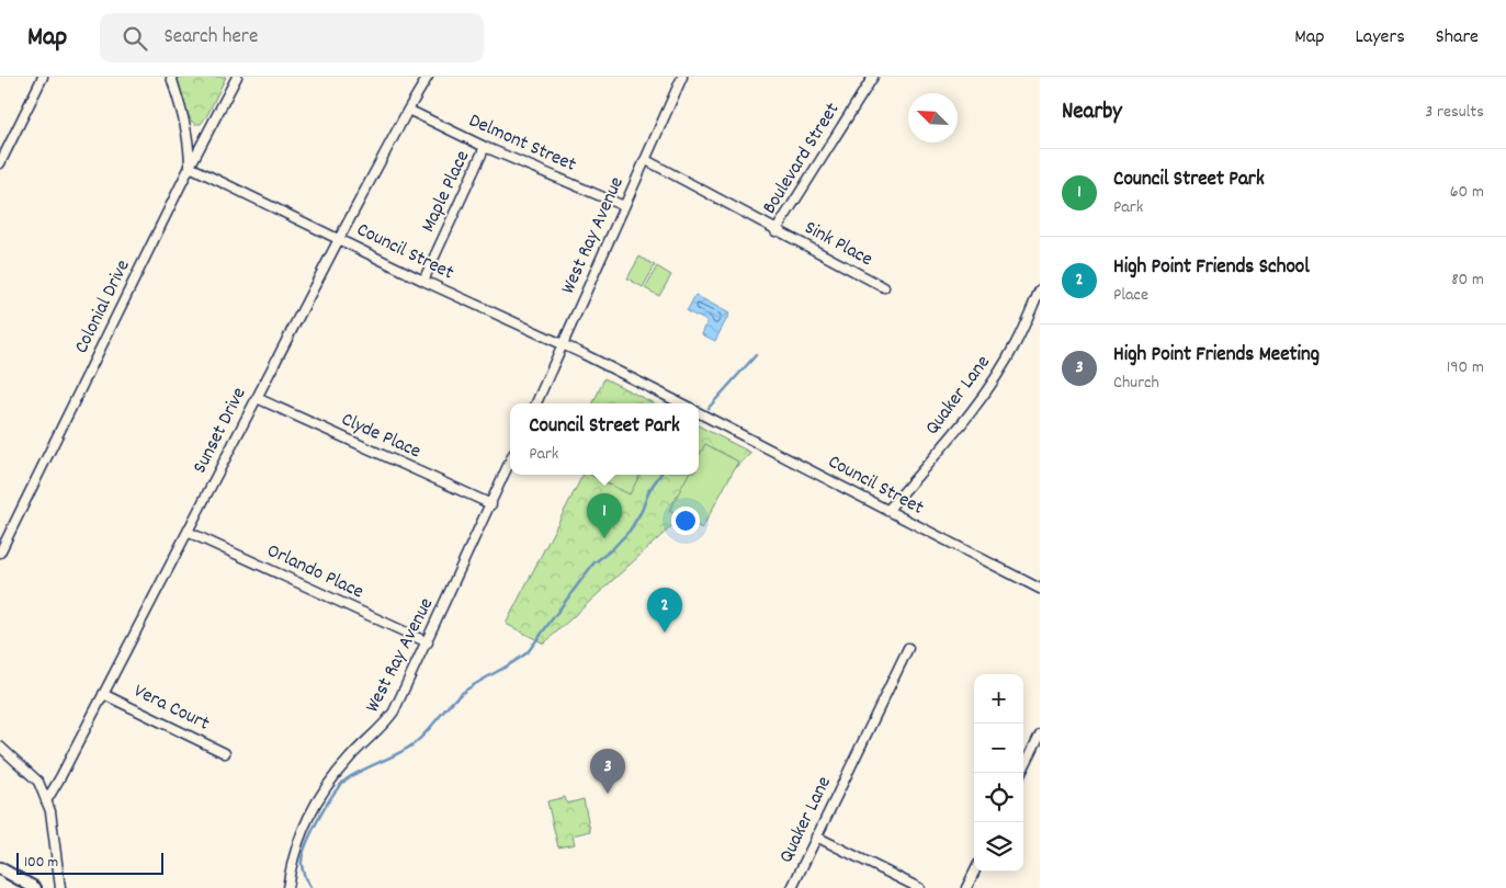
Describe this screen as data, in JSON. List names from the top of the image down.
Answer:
{
  "streets": {
    "street": [
      "Delmont Street",
      "Boulevard Street",
      "Maple Place",
      "West Ray Avenue",
      "Sink Place",
      "Council Street",
      "Colonial Drive",
      "Quaker Lane",
      "Sunset Drive",
      "Clyde Place",
      "Orlando Place",
      "Vera Court"
    ]
  },
  "crossings": [
    ["Delmont Street", "Maple Place"],
    ["Delmont Street", "West Ray Avenue"],
    ["Delmont Street", "Sunset Drive"],
    ["Boulevard Street", "Sink Place"],
    ["Maple Place", "Council Street"],
    ["West Ray Avenue", "Council Street"],
    ["West Ray Avenue", "Clyde Place"],
    ["West Ray Avenue", "Orlando Place"],
    ["Council Street", "Colonial Drive"],
    ["Council Street", "Quaker Lane"],
    ["Council Street", "Sunset Drive"],
    ["Sunset Drive", "Clyde Place"],
    ["Sunset Drive", "Orlando Place"],
    ["Sunset Drive", "Vera Court"]
  ],
  "scale_bar": "100 m",
  "north": "top left",
  "page": {
    "header": "Map",
    "search": "Search here",
    "nav": ["Map", "Layers", "Share"],
    "heading": ["Nearby", "3 results"],
    "list": [
      {
        "mark": "1",
        "name": "Council Street Park",
        "note": "Park",
        "value": "60 m"
      },
      {
        "mark": "2",
        "name": "High Point Friends School",
        "note": "Place",
        "value": "80 m"
      },
      {
        "mark": "3",
        "name": "High Point Friends Meeting",
        "note": "Church",
        "value": "190 m"
      }
    ],
    "popup": ["Council Street Park", "Park"],
    "pins": ["1", "2", "3"],
    "map_buttons": ["+", "−"],
    "scale": "100 m"
  }
}
